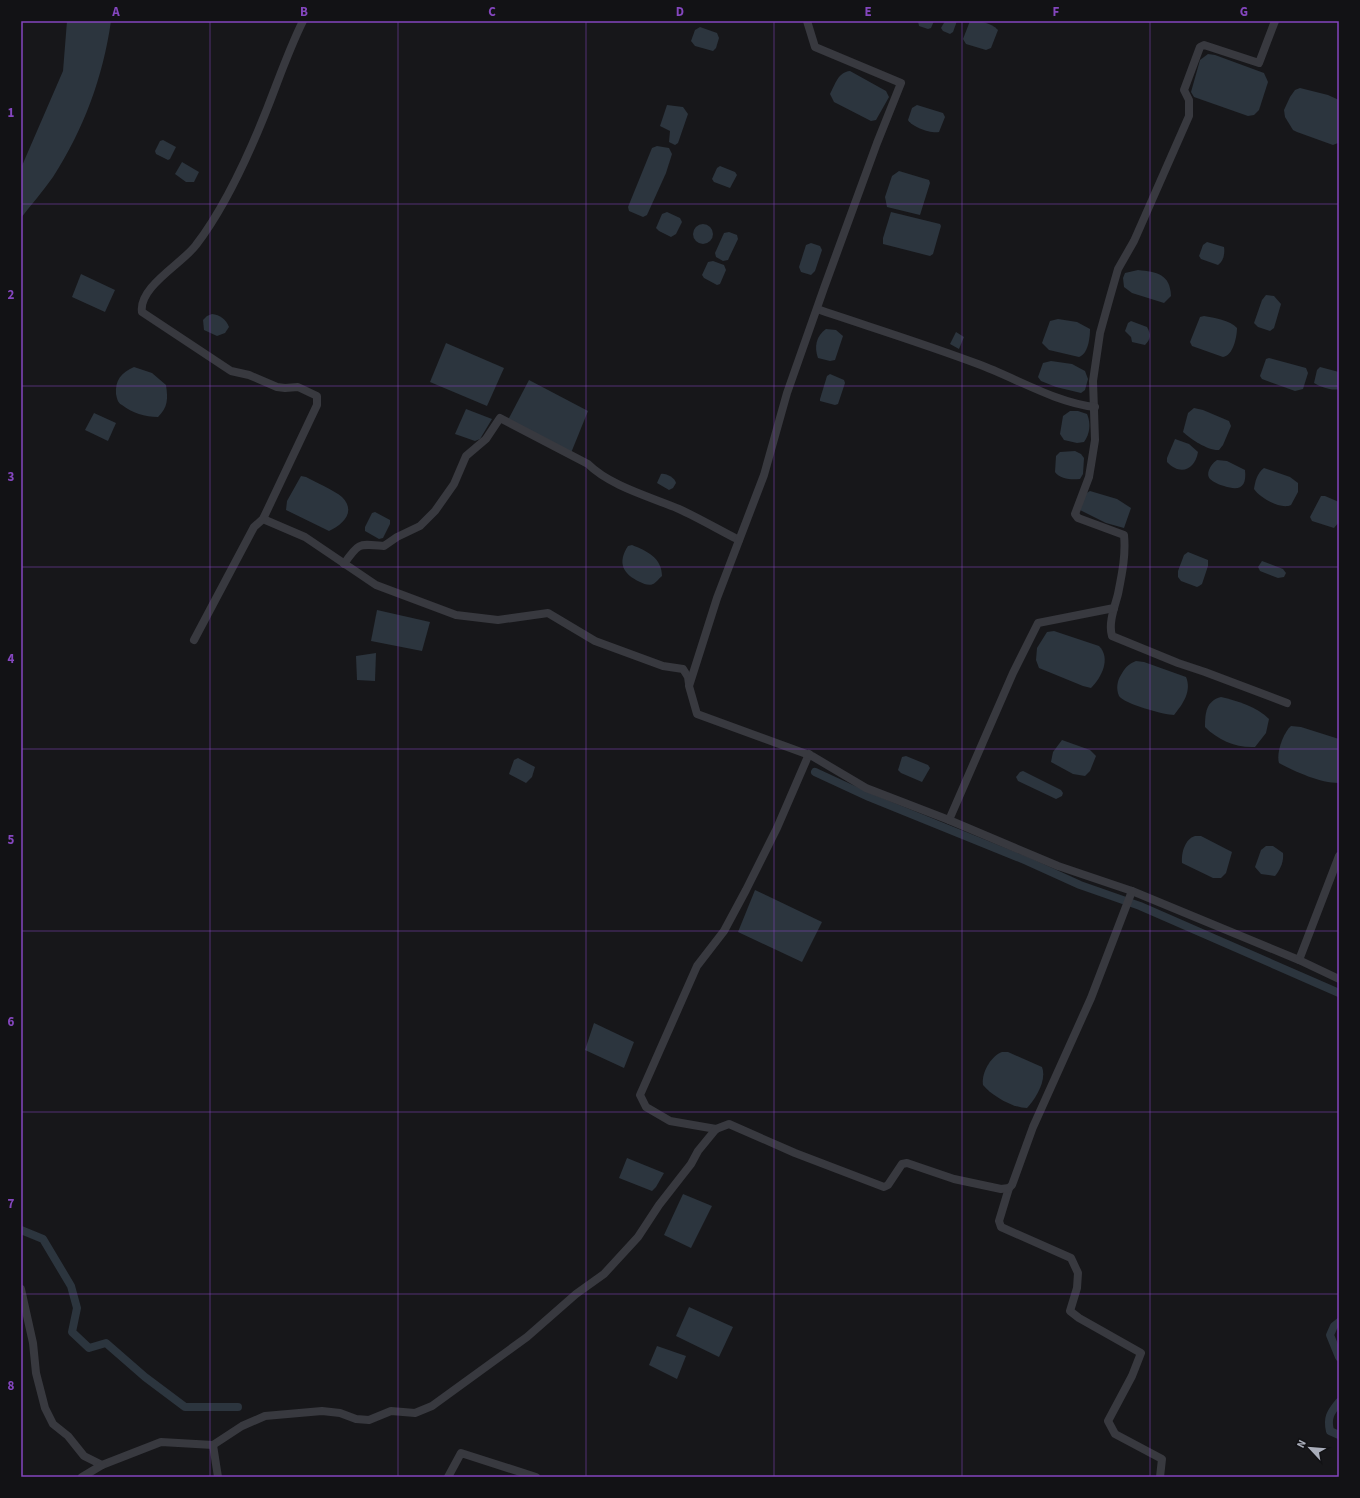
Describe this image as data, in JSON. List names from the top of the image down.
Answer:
{
  "north": "top left",
  "grid": {
    "columns": [
      "A",
      "B",
      "C",
      "D",
      "E",
      "F",
      "G"
    ],
    "rows": [
      "1",
      "2",
      "3",
      "4",
      "5",
      "6",
      "7",
      "8"
    ]
  }
}
